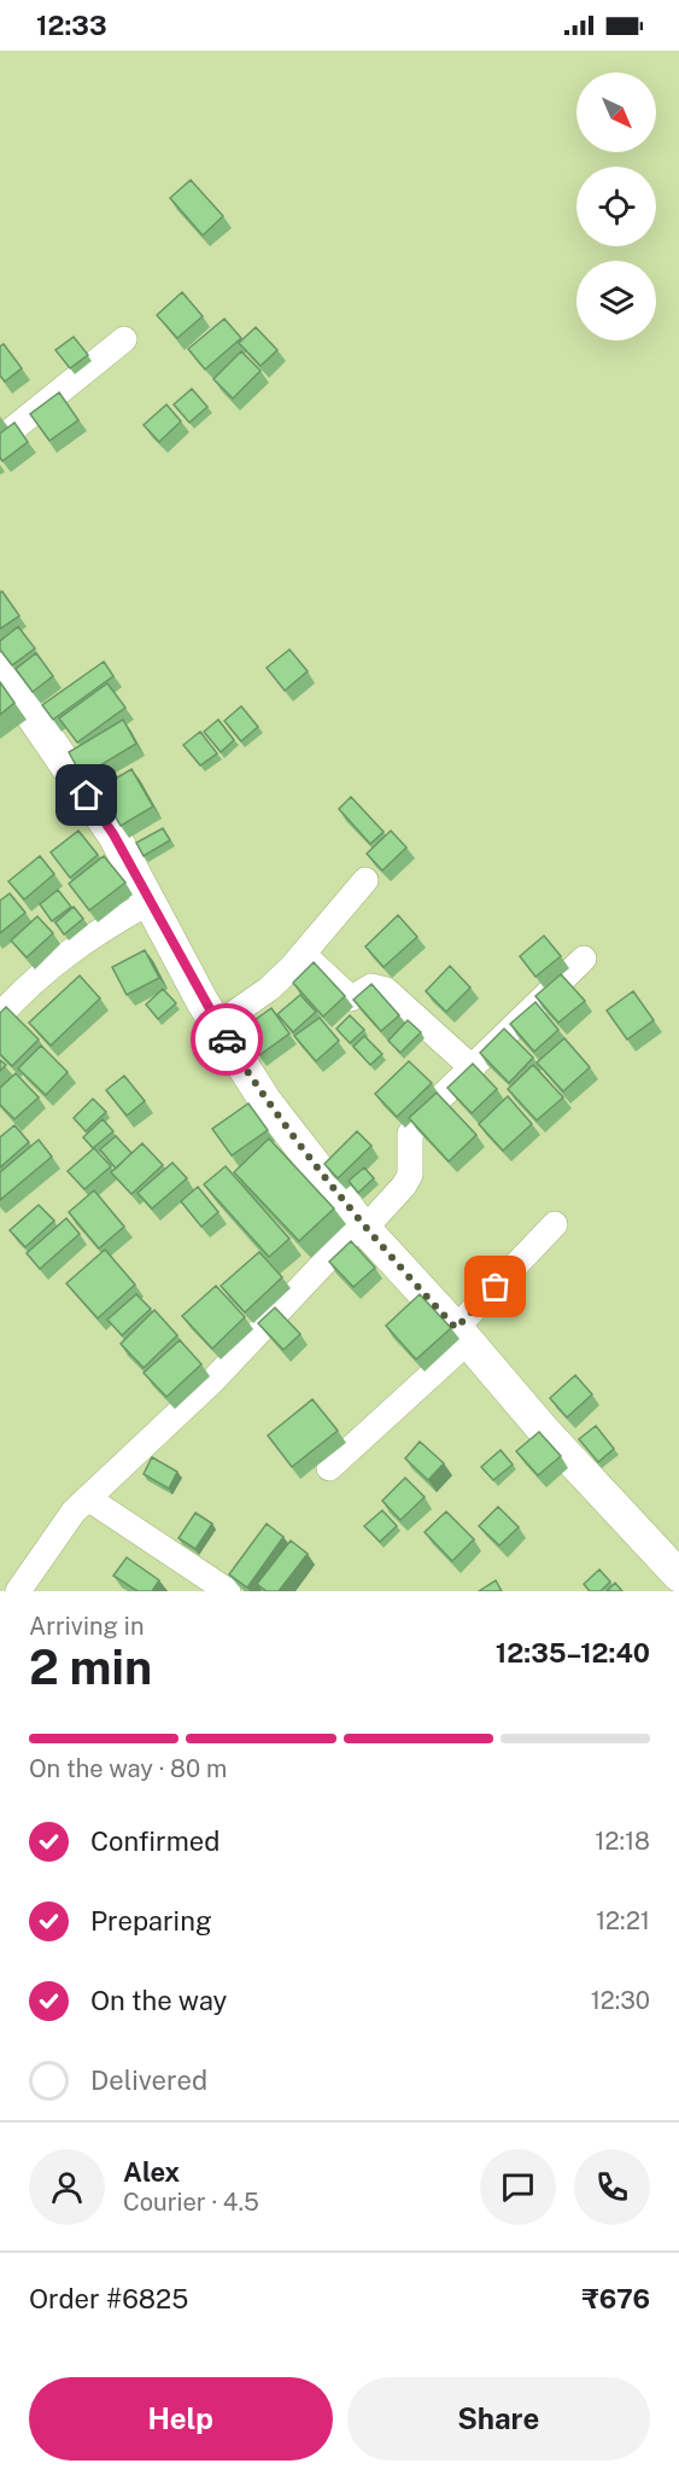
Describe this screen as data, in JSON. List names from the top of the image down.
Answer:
{
  "north": "bottom right",
  "page": {
    "status": "12:33",
    "heading": ["2 min", "Arriving in", "12:35–12:40"],
    "panel": [
      "Alex",
      "Courier · 4.5",
      "Order #6825",
      "₹676"
    ],
    "bar": "On the way · 80 m",
    "list": [
      ["Confirmed", "12:18"],
      ["Preparing", "12:21"],
      ["On the way", "12:30"],
      "Delivered"
    ],
    "buttons": ["Help", "Share"]
  }
}
